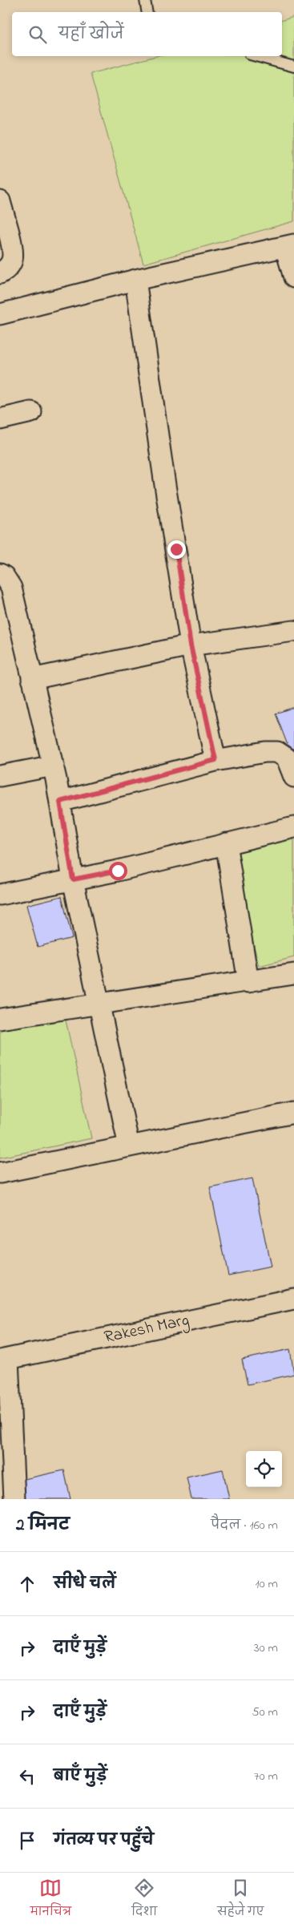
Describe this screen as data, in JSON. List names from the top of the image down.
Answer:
{
  "streets": {
    "street": ["Rakesh Marg"]
  },
  "page": {
    "search": "यहाँ खोजें",
    "heading": ["2 मिनट", "पैदल · 160 m"],
    "list": [
      ["सीधे चलें", "10 m"],
      ["दाएँ मुड़ें", "30 m"],
      ["दाएँ मुड़ें", "50 m"],
      ["बाएँ मुड़ें", "70 m"],
      "गंतव्य पर पहुँचे"
    ],
    "nav": ["मानचित्र", "दिशा", "सहेजे गए"]
  }
}
